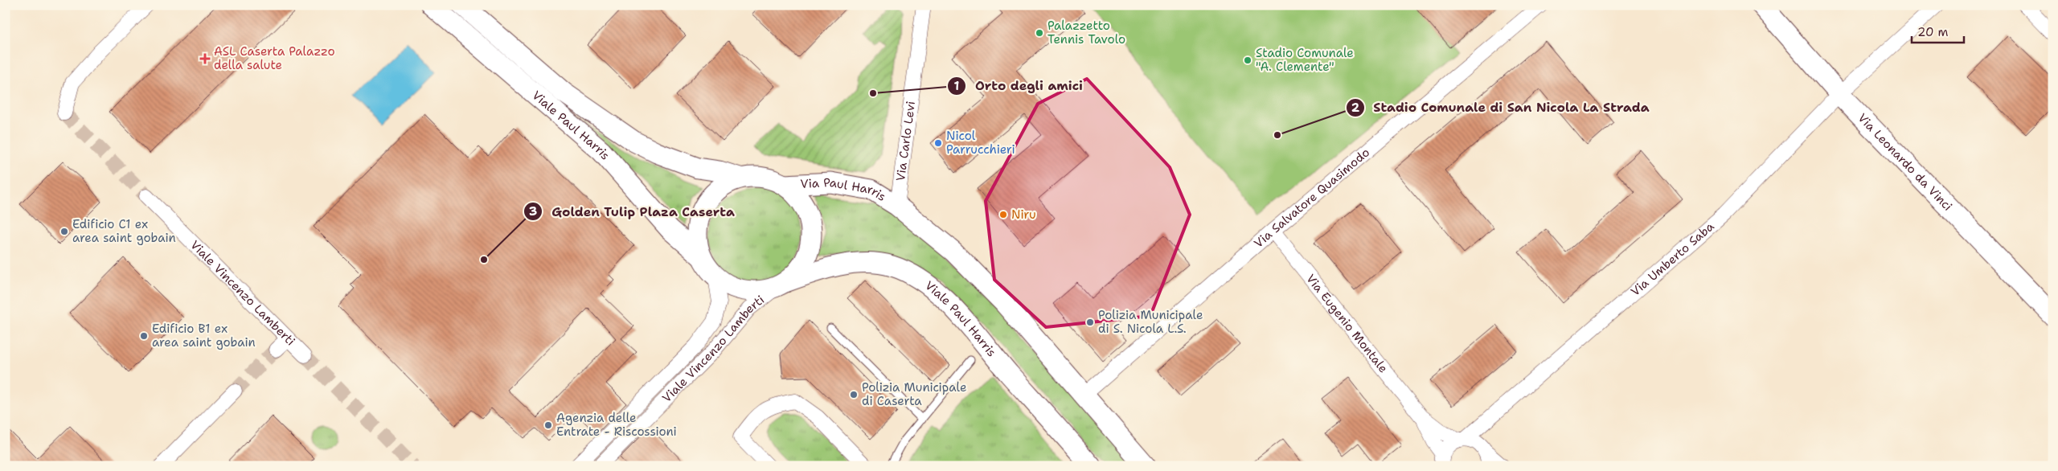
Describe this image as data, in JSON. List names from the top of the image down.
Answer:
{
  "streets": {
    "street": [
      "Viale Paul Harris",
      "Via Carlo Levi",
      "Via Leonardo da Vinci",
      "Via Paul Harris",
      "Via Salvatore Quasimodo",
      "Via Umberto Saba",
      "Viale Vincenzo Lamberti",
      "Via Eugenio Montale"
    ]
  },
  "crossings": [
    ["Viale Paul Harris", "Via Paul Harris"],
    ["Viale Paul Harris", "Viale Vincenzo Lamberti"],
    ["Via Carlo Levi", "Via Paul Harris"],
    ["Via Leonardo da Vinci", "Via Umberto Saba"],
    ["Via Paul Harris", "Viale Vincenzo Lamberti"],
    ["Via Salvatore Quasimodo", "Via Eugenio Montale"],
    ["Via Umberto Saba", "Via Eugenio Montale"]
  ],
  "places": {
    "other": [
      "Palazzetto Tennis Tavolo",
      "Stadio Comunale \"A. Clemente\"",
      "Orto degli amici",
      "Stadio Comunale di San Nicola La Strada",
      "Nicol Parrucchieri",
      "Niru",
      "Edificio C1 ex area saint gobain",
      "Golden Tulip Plaza Caserta",
      "Polizia Municipale di S. Nicola L.S.",
      "Edificio B1 ex area saint gobain",
      "Polizia Municipale di Caserta",
      "Agenzia delle Entrate - Riscossioni"
    ],
    "health": ["ASL Caserta Palazzo della salute"]
  },
  "scale_bar": "20 m"
}
